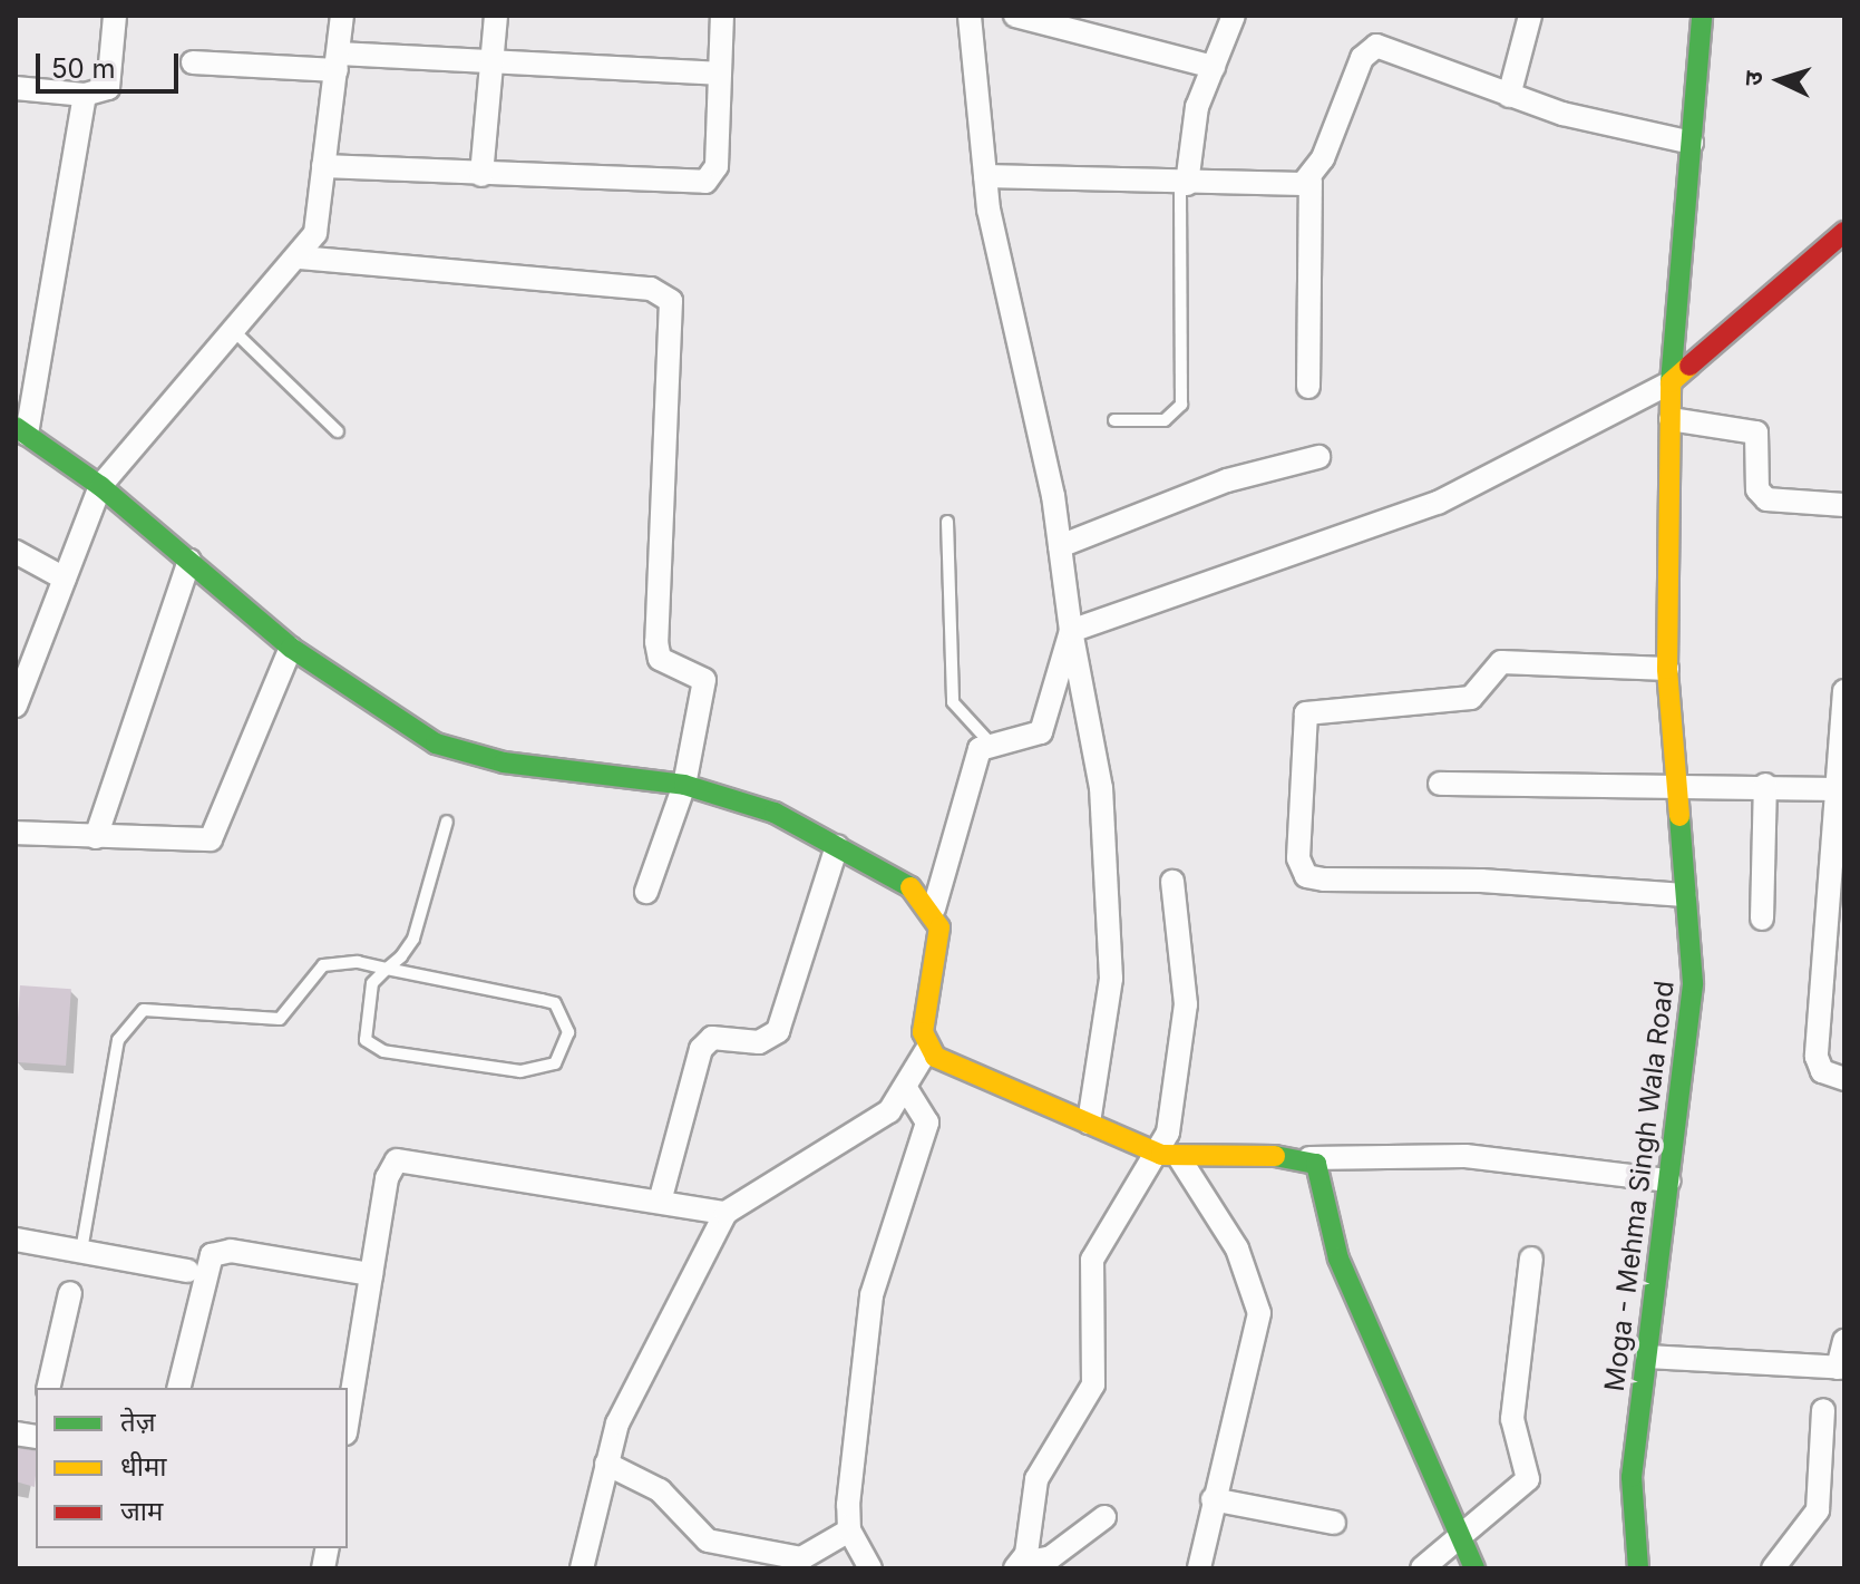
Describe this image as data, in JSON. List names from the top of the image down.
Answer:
{
  "streets": {
    "street": ["Moga - Mehma Singh Wala Road"]
  },
  "legend": ["तेज़", "धीमा", "जाम"],
  "scale_bar": "50 m",
  "north": "left"
}
